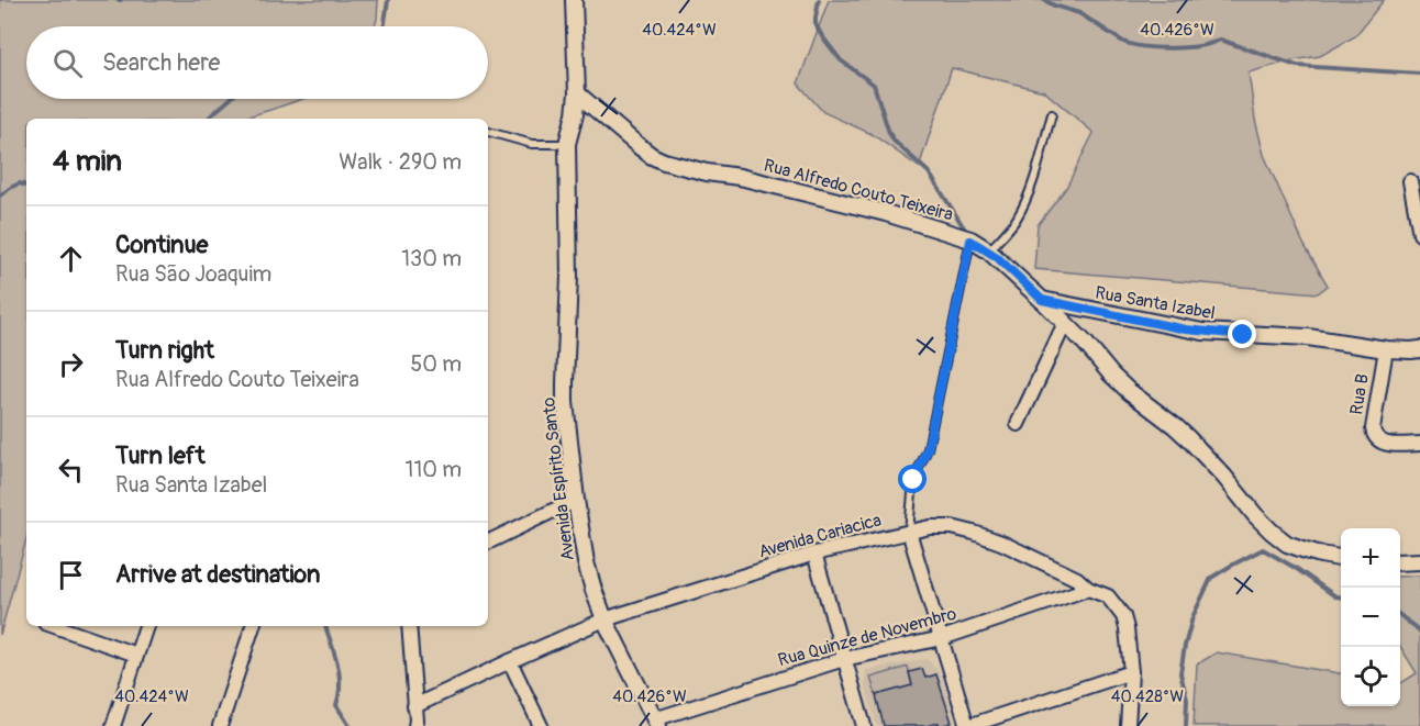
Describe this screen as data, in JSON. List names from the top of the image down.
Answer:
{
  "streets": {
    "street": [
      "Rua Alfredo Couto Teixeira",
      "Rua Santa Izabel",
      "Rua B",
      "Avenida Espírito Santo",
      "Avenida Cariacica",
      "Rua Quinze de Novembro"
    ]
  },
  "crossings": [
    ["Rua Alfredo Couto Teixeira", "Rua Santa Izabel"],
    ["Rua Alfredo Couto Teixeira", "Avenida Espírito Santo"],
    ["Rua Santa Izabel", "Rua B"],
    ["Avenida Espírito Santo", "Avenida Cariacica"],
    ["Avenida Espírito Santo", "Rua Quinze de Novembro"],
    ["Avenida Cariacica", "Rua Quinze de Novembro"]
  ],
  "page": {
    "search": "Search here",
    "heading": ["4 min", "Walk · 290 m"],
    "list": [
      ["Continue", "Rua São Joaquim", "130 m"],
      ["Turn right", "Rua Alfredo Couto Teixeira", "50 m"],
      ["Turn left", "Rua Santa Izabel", "110 m"],
      "Arrive at destination"
    ],
    "map_buttons": ["+", "−"]
  },
  "coordinates": ["40.424°W", "40.426°W", "40.428°W"]
}
